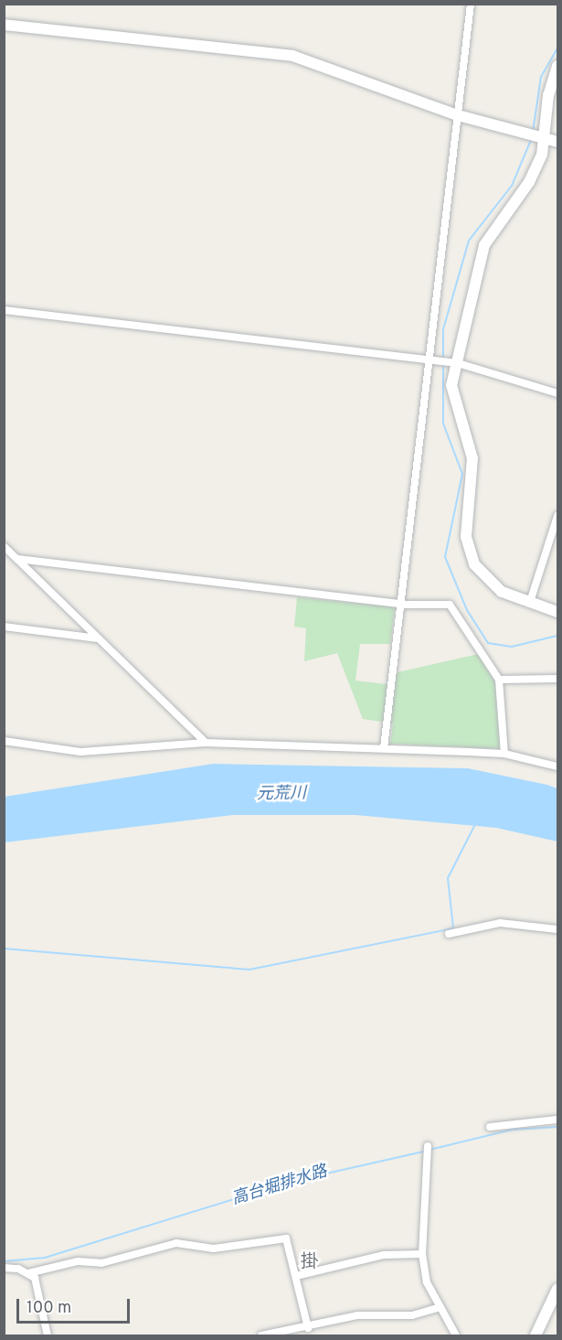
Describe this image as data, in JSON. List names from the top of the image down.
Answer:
{
  "districts": ["掛"],
  "water": ["元荒川", "高台堀排水路"],
  "scale_bar": "100 m"
}
